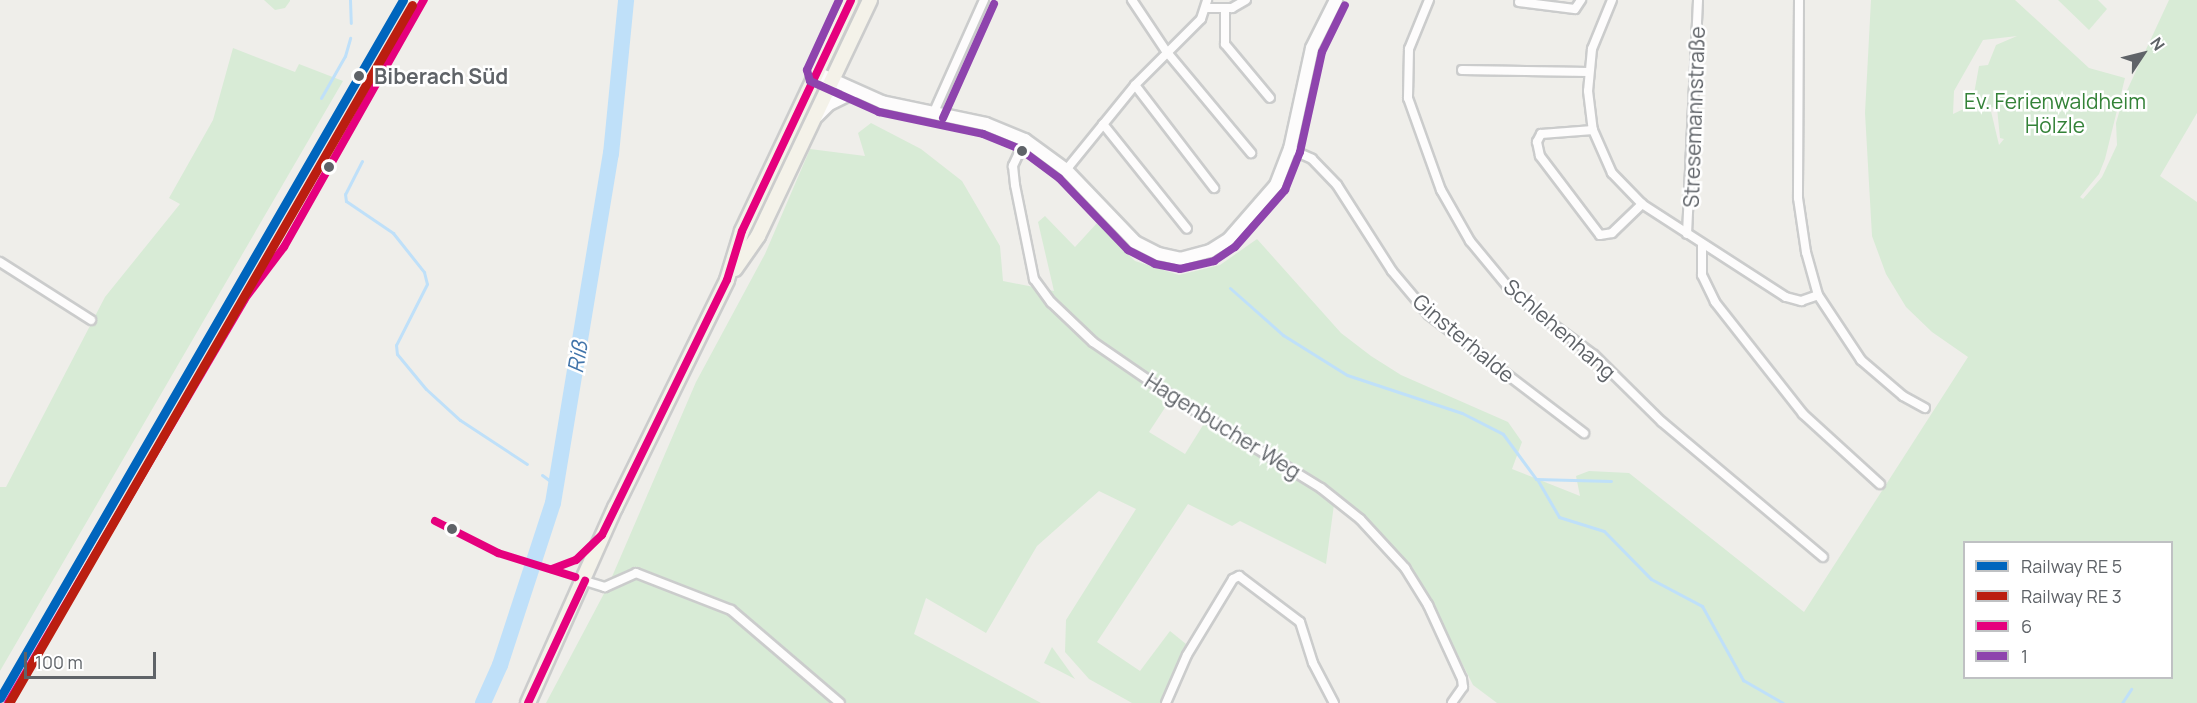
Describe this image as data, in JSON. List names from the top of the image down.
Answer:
{
  "streets": {
    "street": [
      "Stresemannstraße",
      "Schlehenhang",
      "Ginsterhalde",
      "Hagenbucher Weg"
    ]
  },
  "water": ["Riß"],
  "parks": ["Ev. Ferienwaldheim Hölzle"],
  "places": ["Biberach Süd"],
  "lines": ["transit line 6", "transit line 1"],
  "legend": [
    "Railway RE 5",
    "Railway RE 3",
    "6",
    "1"
  ],
  "scale_bar": "100 m",
  "north": "top right"
}
